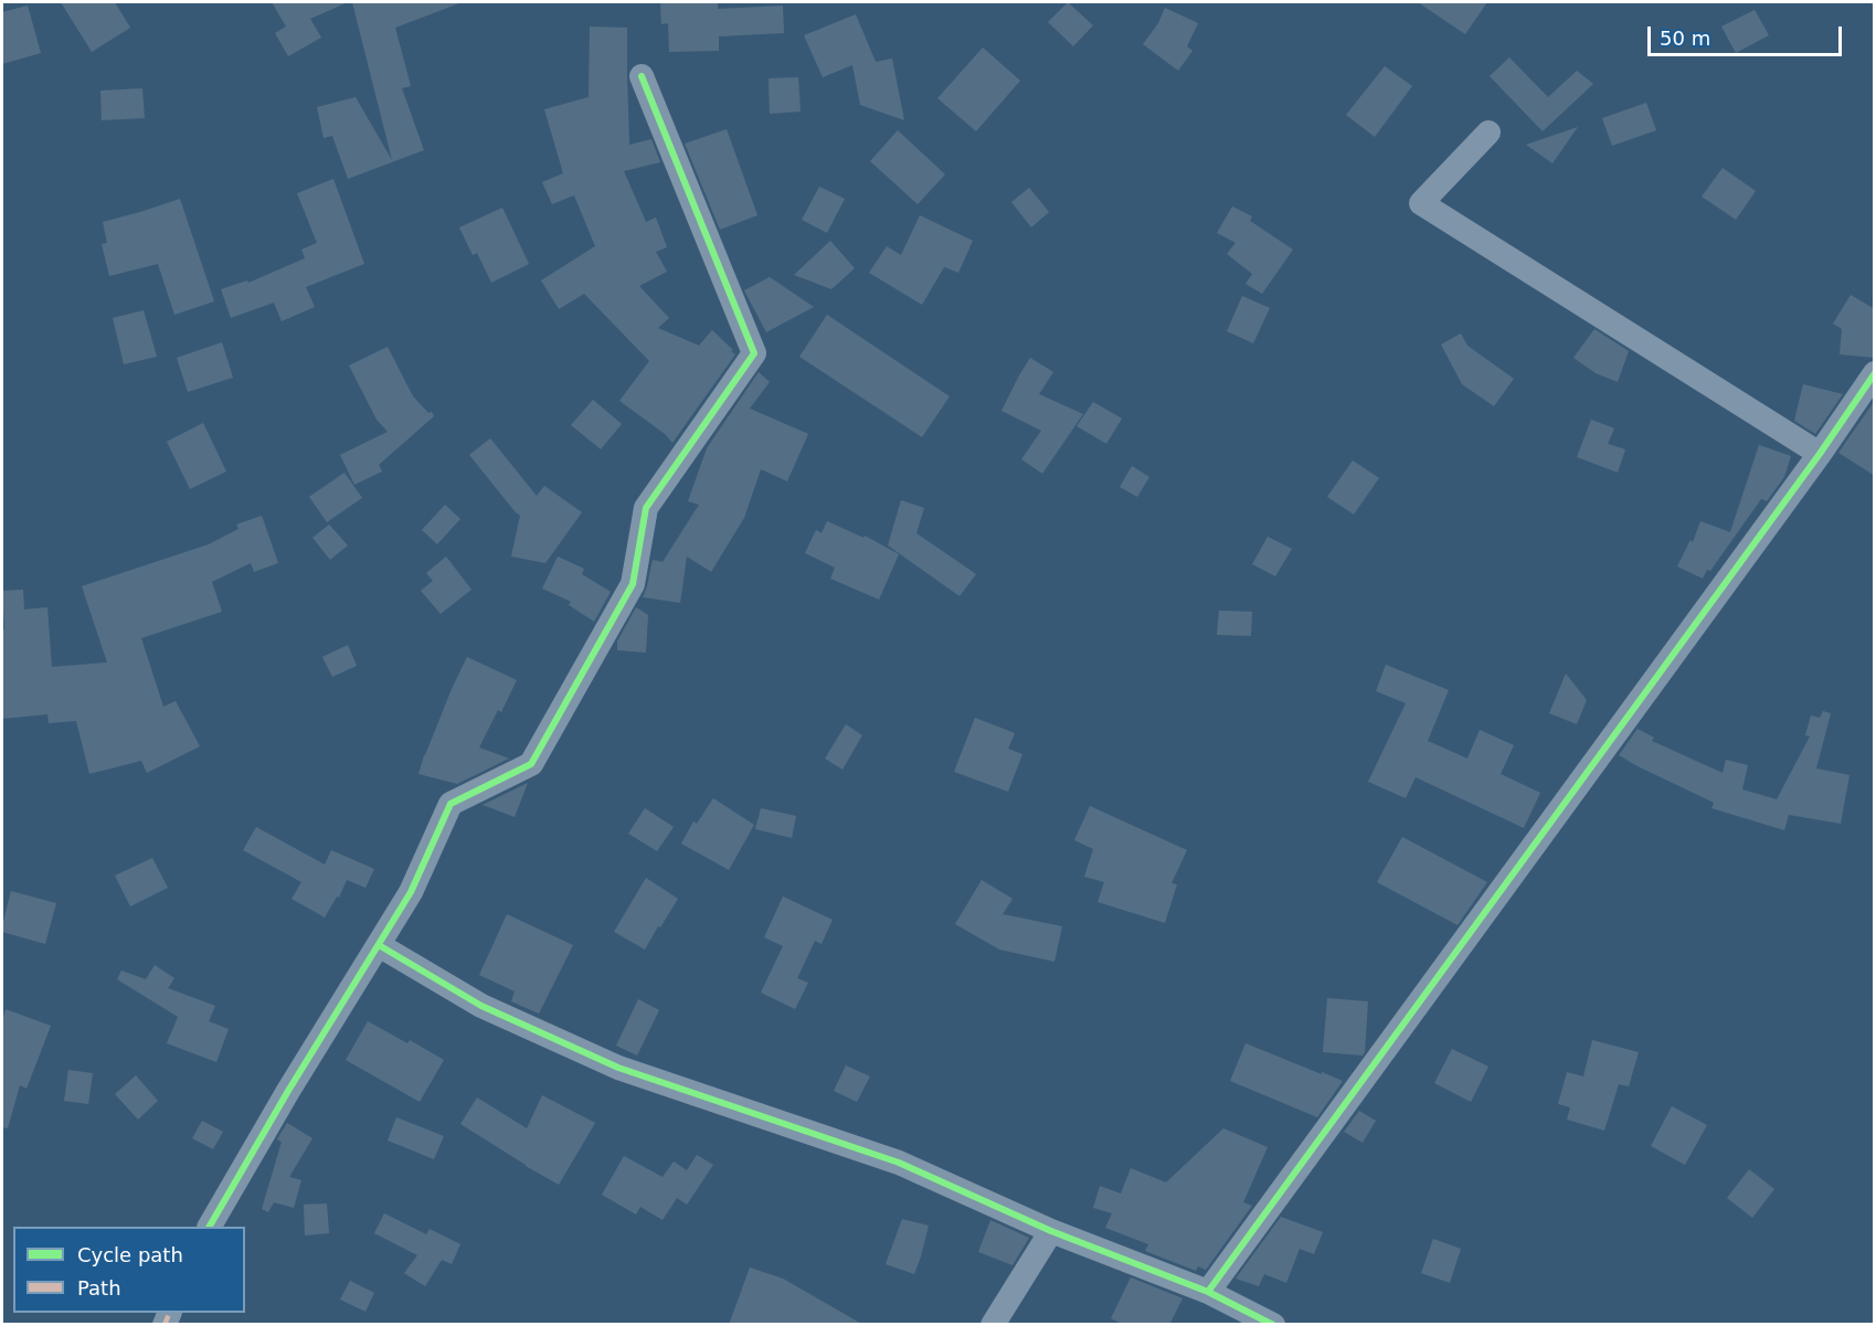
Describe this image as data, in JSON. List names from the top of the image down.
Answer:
{
  "legend": ["Cycle path", "Path"],
  "scale_bar": "50 m"
}
